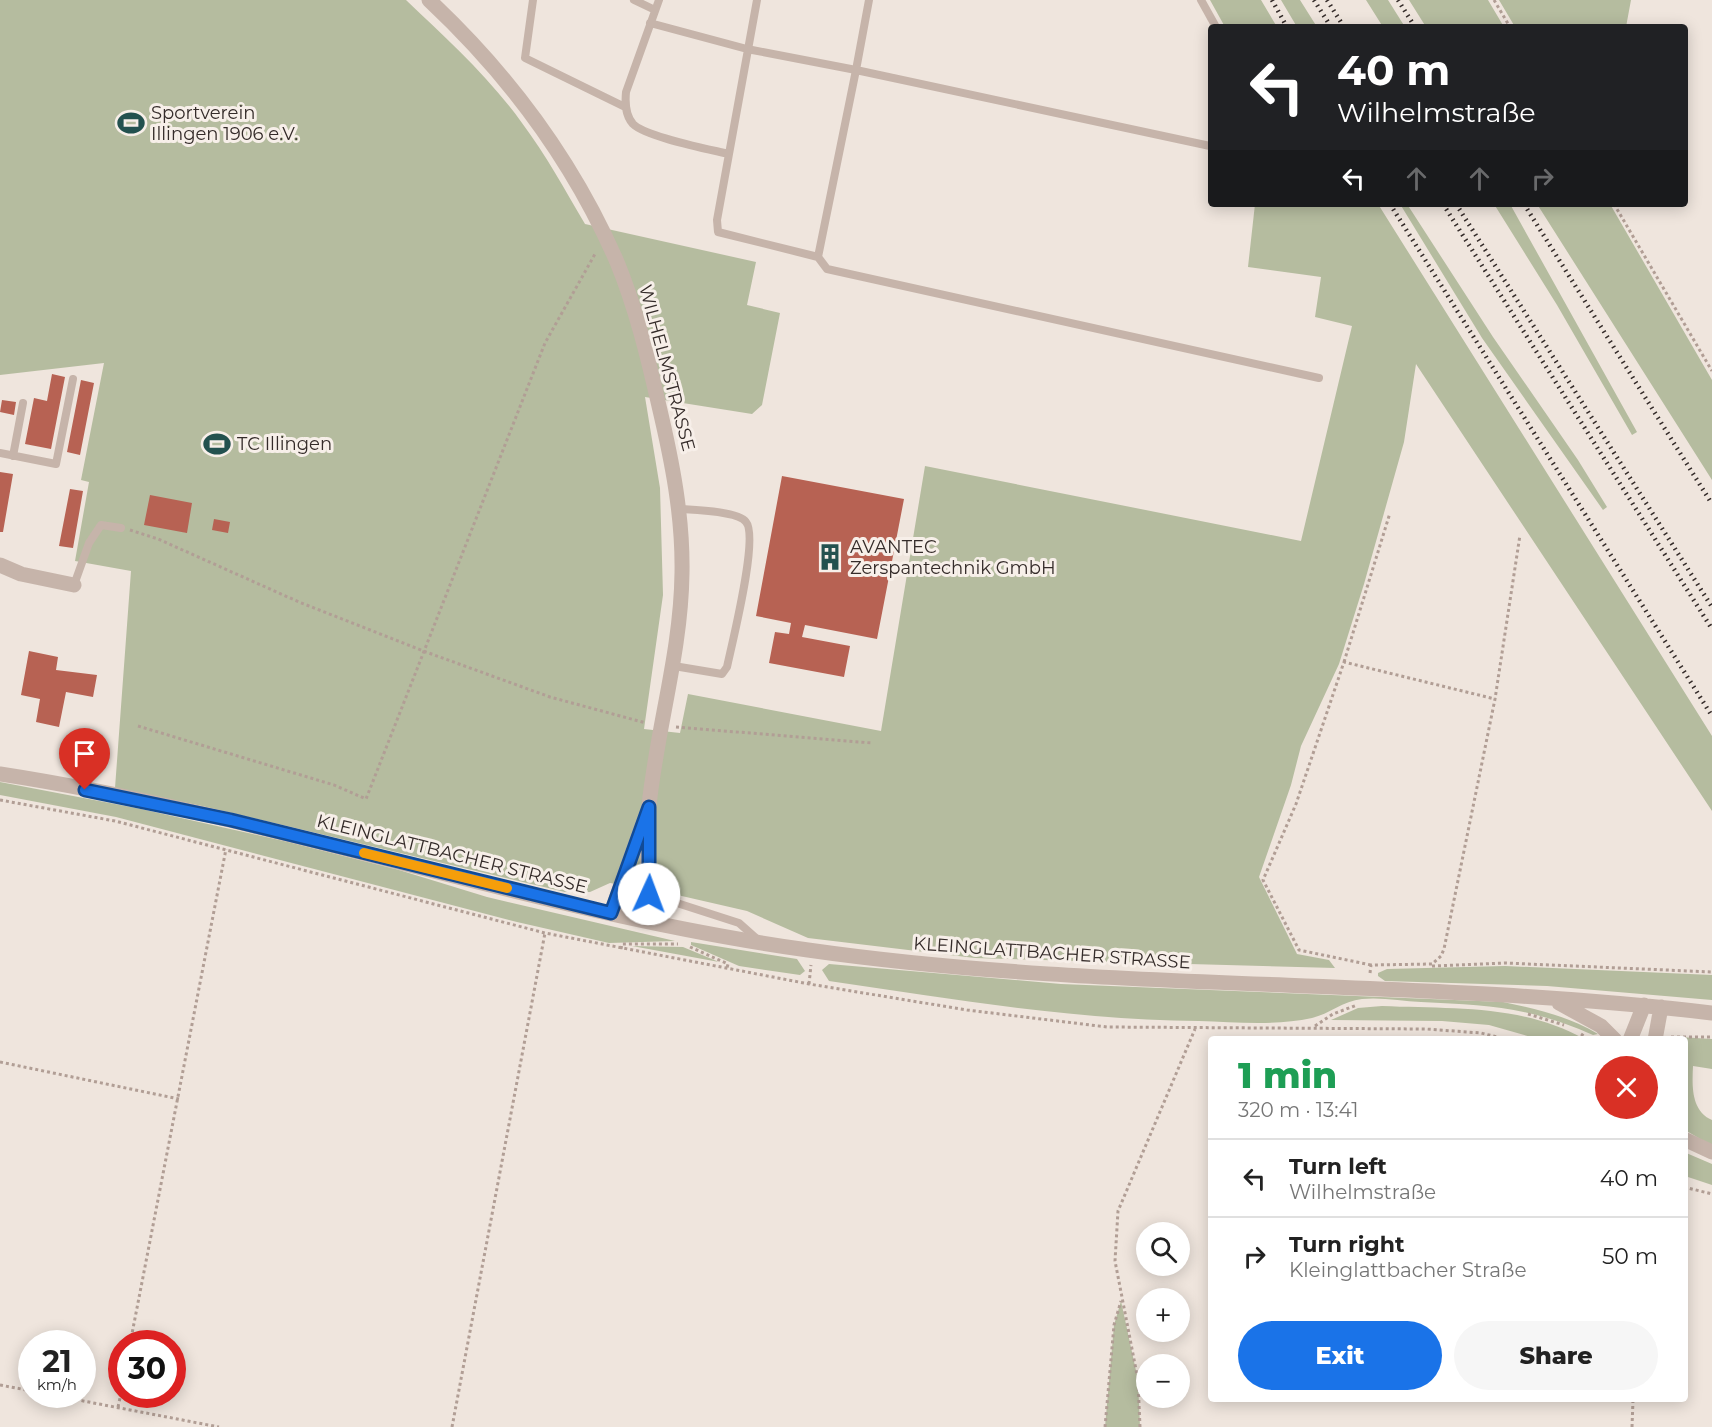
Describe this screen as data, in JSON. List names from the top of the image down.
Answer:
{
  "streets": {
    "street": ["WILHELMSTRASSE", "KLEINGLATTBACHER STRASSE"]
  },
  "crossings": [
    ["WILHELMSTRASSE", "KLEINGLATTBACHER STRASSE"]
  ],
  "places": {
    "sports": ["Sportverein Illingen 1906 e.V.", "TC Illingen"],
    "building": ["AVANTEC Zerspantechnik GmbH"]
  },
  "page": {
    "turn": ["40 m", "Wilhelmstraße"],
    "heading": ["1 min", "320 m · 13:41"],
    "list": [
      {
        "name": "Turn left",
        "note": "Wilhelmstraße",
        "value": "40 m"
      },
      {
        "name": "Turn right",
        "note": "Kleinglattbacher Straße",
        "value": "50 m"
      }
    ],
    "map_buttons": ["+", "−"],
    "buttons": ["Exit", "Share"],
    "speed": "21 km/h",
    "limit": "30"
  }
}
